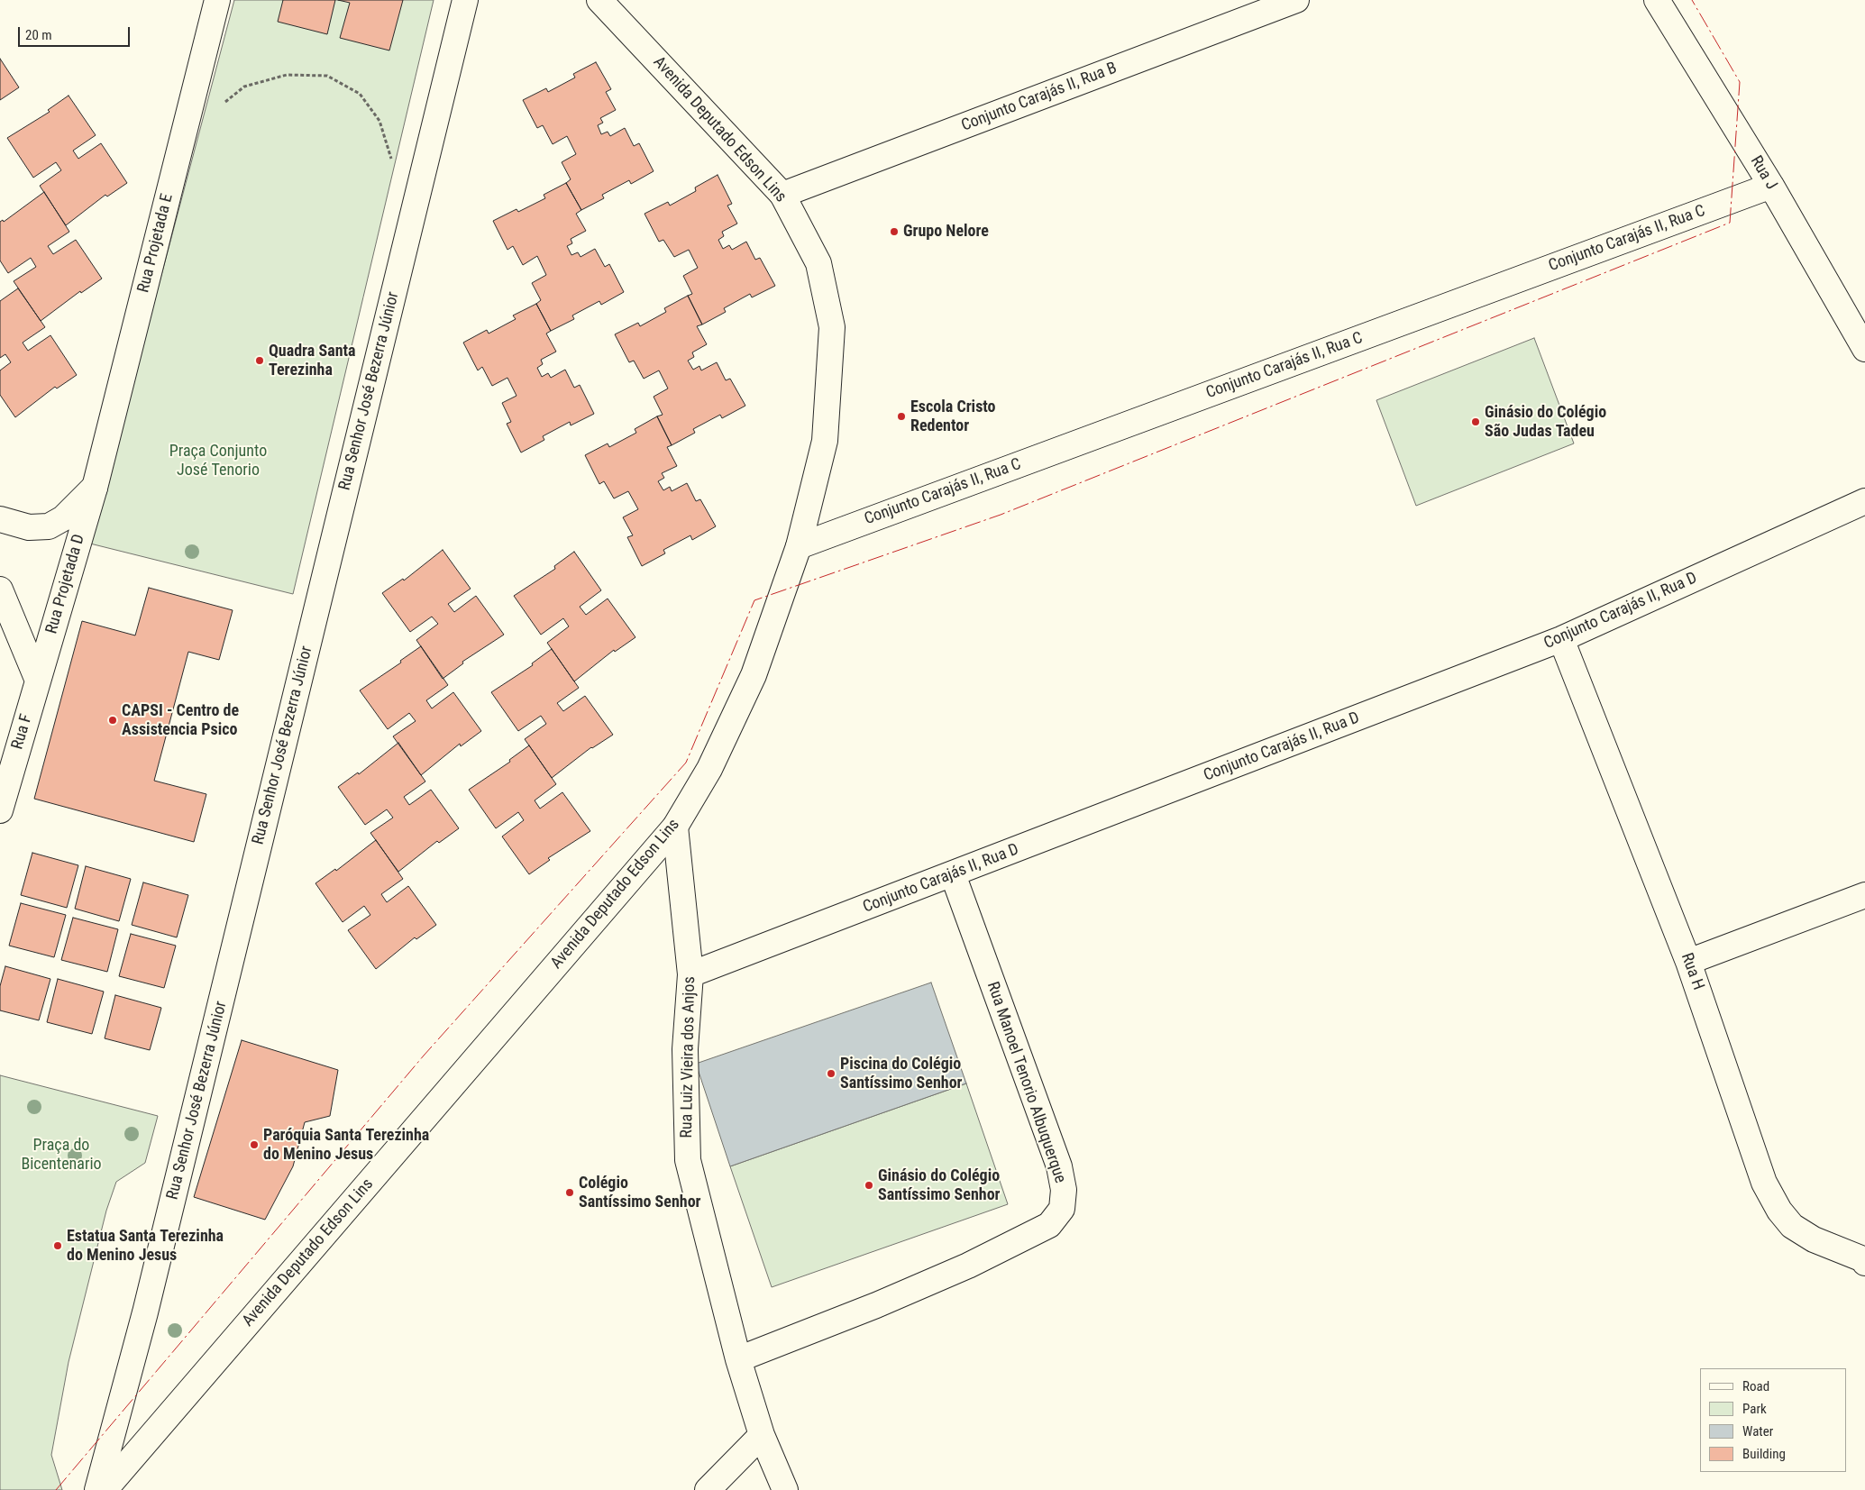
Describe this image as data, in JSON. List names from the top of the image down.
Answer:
{
  "streets": {
    "street": [
      "Conjunto Carajás II, Rua B",
      "Avenida Deputado Edson Lins",
      "Rua J",
      "Conjunto Carajás II, Rua C",
      "Rua Projetada E",
      "Rua Senhor José Bezerra Júnior",
      "Rua Projetada D",
      "Conjunto Carajás II, Rua D",
      "Rua F",
      "Rua H",
      "Rua Luiz Vieira dos Anjos",
      "Rua Manoel Tenorio Albuquerque"
    ]
  },
  "crossings": [
    ["Conjunto Carajás II, Rua B", "Avenida Deputado Edson Lins"],
    ["Avenida Deputado Edson Lins", "Conjunto Carajás II, Rua C"],
    ["Avenida Deputado Edson Lins", "Rua Luiz Vieira dos Anjos"],
    ["Rua J", "Conjunto Carajás II, Rua C"],
    ["Rua Projetada E", "Rua Projetada D"],
    ["Rua Projetada D", "Rua F"],
    ["Conjunto Carajás II, Rua D", "Rua H"],
    ["Conjunto Carajás II, Rua D", "Rua Luiz Vieira dos Anjos"],
    ["Conjunto Carajás II, Rua D", "Rua Manoel Tenorio Albuquerque"],
    ["Rua Luiz Vieira dos Anjos", "Rua Manoel Tenorio Albuquerque"]
  ],
  "parks": ["Praça Conjunto José Tenorio", "Praça do Bicentenario"],
  "places": [
    "Grupo Nelore",
    "Quadra Santa Terezinha",
    "Escola Cristo Redentor",
    "Ginásio do Colégio São Judas Tadeu",
    "CAPSI - Centro de Assistencia Psico",
    "Piscina do Colégio Santíssimo Senhor",
    "Paróquia Santa Terezinha do Menino Jesus",
    "Ginásio do Colégio Santíssimo Senhor",
    "Colégio Santíssimo Senhor",
    "Estatua Santa Terezinha do Menino Jesus"
  ],
  "legend": [
    "Road",
    "Park",
    "Water",
    "Building"
  ],
  "scale_bar": "20 m"
}
